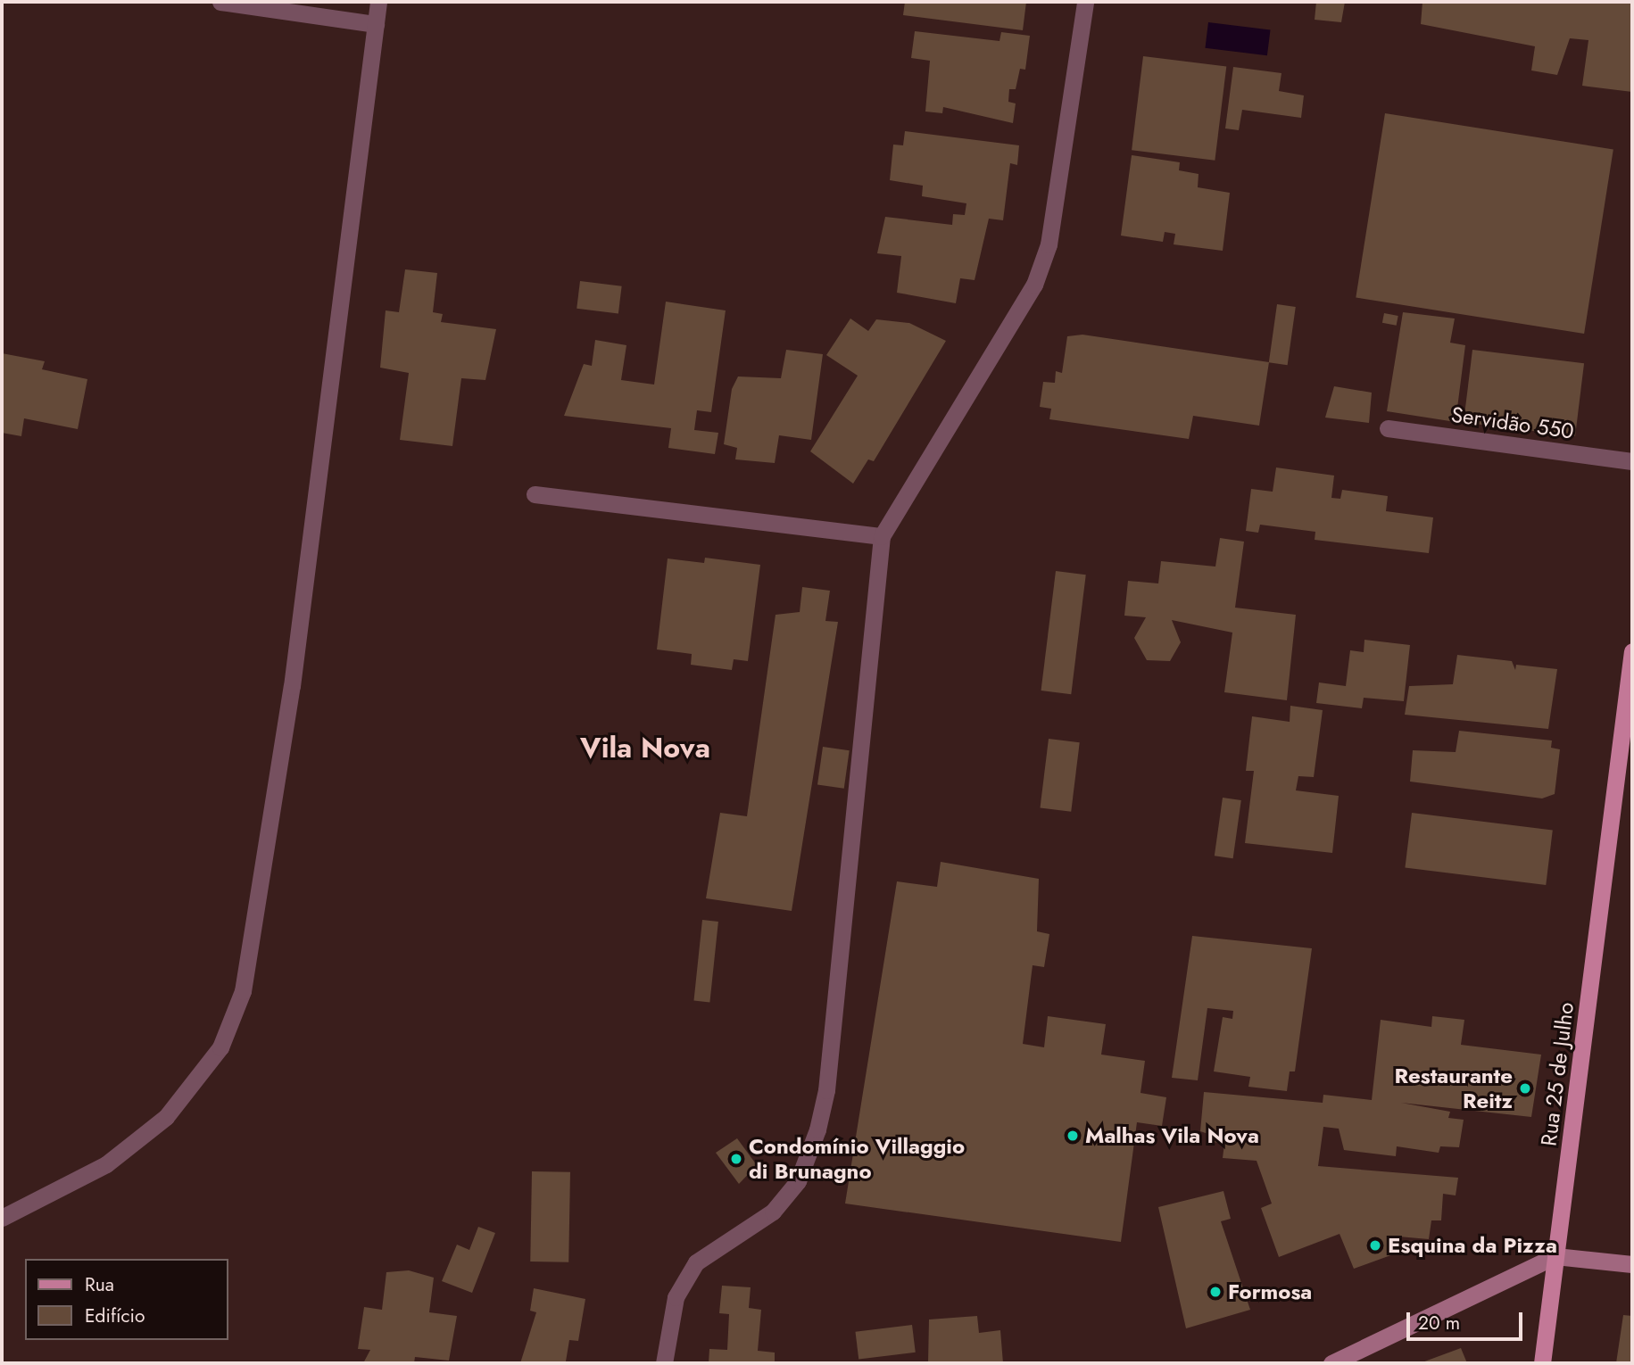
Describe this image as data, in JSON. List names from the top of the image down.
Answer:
{
  "streets": {
    "main road": ["Rua 25 de Julho"],
    "street": ["Servidão 550"]
  },
  "districts": ["Vila Nova"],
  "places": [
    "Restaurante Reitz",
    "Malhas Vila Nova",
    "Condomínio Villaggio di Brunagno",
    "Esquina da Pizza",
    "Formosa"
  ],
  "legend": ["Rua", "Edifício"],
  "scale_bar": "20 m"
}
